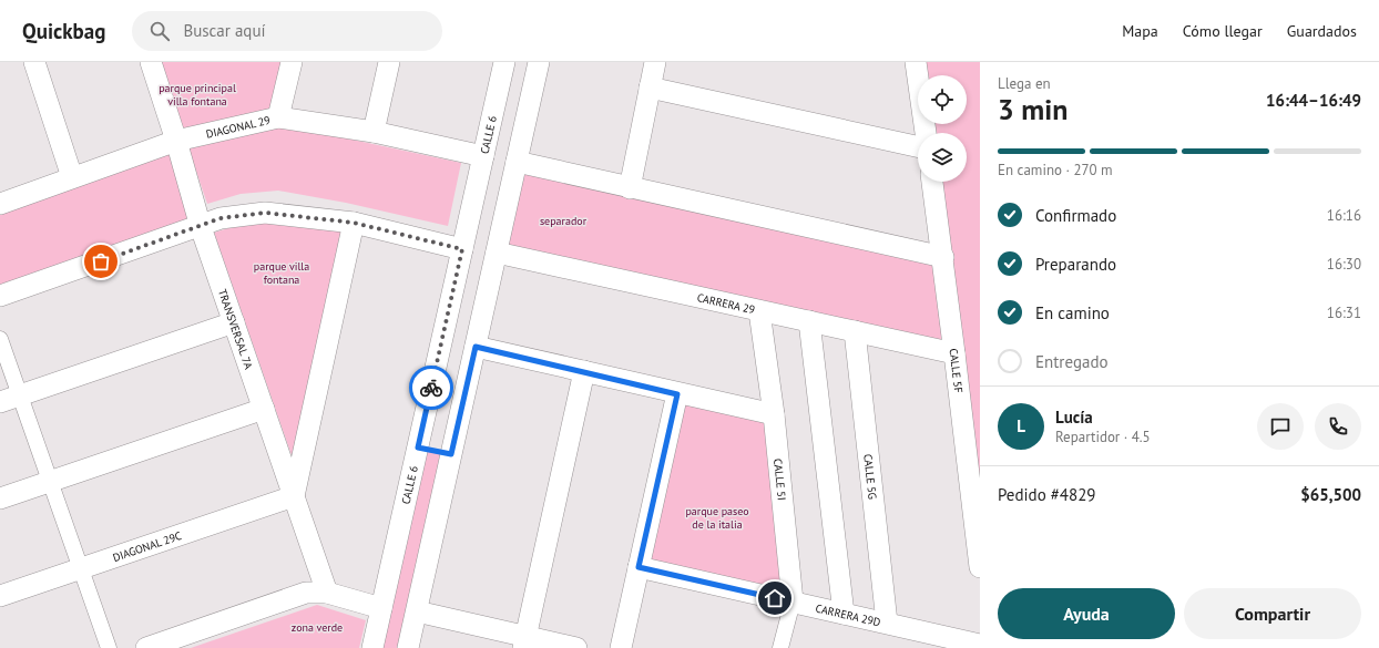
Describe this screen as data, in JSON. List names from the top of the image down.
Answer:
{
  "streets": {
    "street": [
      "DIAGONAL 29",
      "CALLE 6",
      "CARRERA 29",
      "TRANSVERSAL 7A",
      "CALLE 5F",
      "CALLE 5G",
      "CALLE 5I",
      "DIAGONAL 29C",
      "CARRERA 29D"
    ]
  },
  "crossings": [
    ["DIAGONAL 29", "CALLE 6"],
    ["DIAGONAL 29", "TRANSVERSAL 7A"],
    ["CARRERA 29", "CALLE 5F"],
    ["CARRERA 29", "CALLE 5G"],
    ["CARRERA 29", "CALLE 5I"],
    ["TRANSVERSAL 7A", "DIAGONAL 29C"],
    ["CALLE 5G", "CARRERA 29D"],
    ["CALLE 5I", "CARRERA 29D"]
  ],
  "parks": [
    "parque principal villa fontana",
    "separador",
    "parque villa fontana",
    "parque paseo de la italia",
    "zona verde"
  ],
  "page": {
    "header": "Quickbag",
    "search": "Buscar aquí",
    "nav": ["Mapa", "Cómo llegar", "Guardados"],
    "heading": ["3 min", "Llega en", "16:44–16:49"],
    "panel": [
      "Lucía",
      "Repartidor · 4.5",
      "Pedido #4829",
      "$65,500"
    ],
    "bar": "En camino · 270 m",
    "list": [
      ["Confirmado", "16:16"],
      ["Preparando", "16:30"],
      ["En camino", "16:31"],
      "Entregado"
    ],
    "round": "L",
    "buttons": ["Ayuda", "Compartir"]
  }
}
